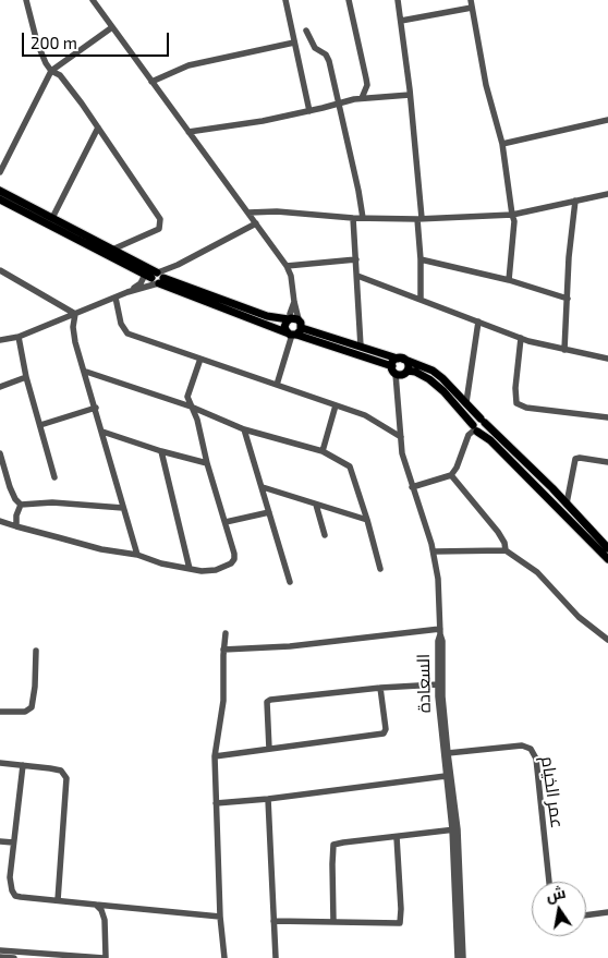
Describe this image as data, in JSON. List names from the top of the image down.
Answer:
{
  "streets": {
    "street": ["السعادة", "عمر الخيام"]
  },
  "crossings": [
    ["السعادة", "عمر الخيام"]
  ],
  "scale_bar": "200 m",
  "north": "top"
}
